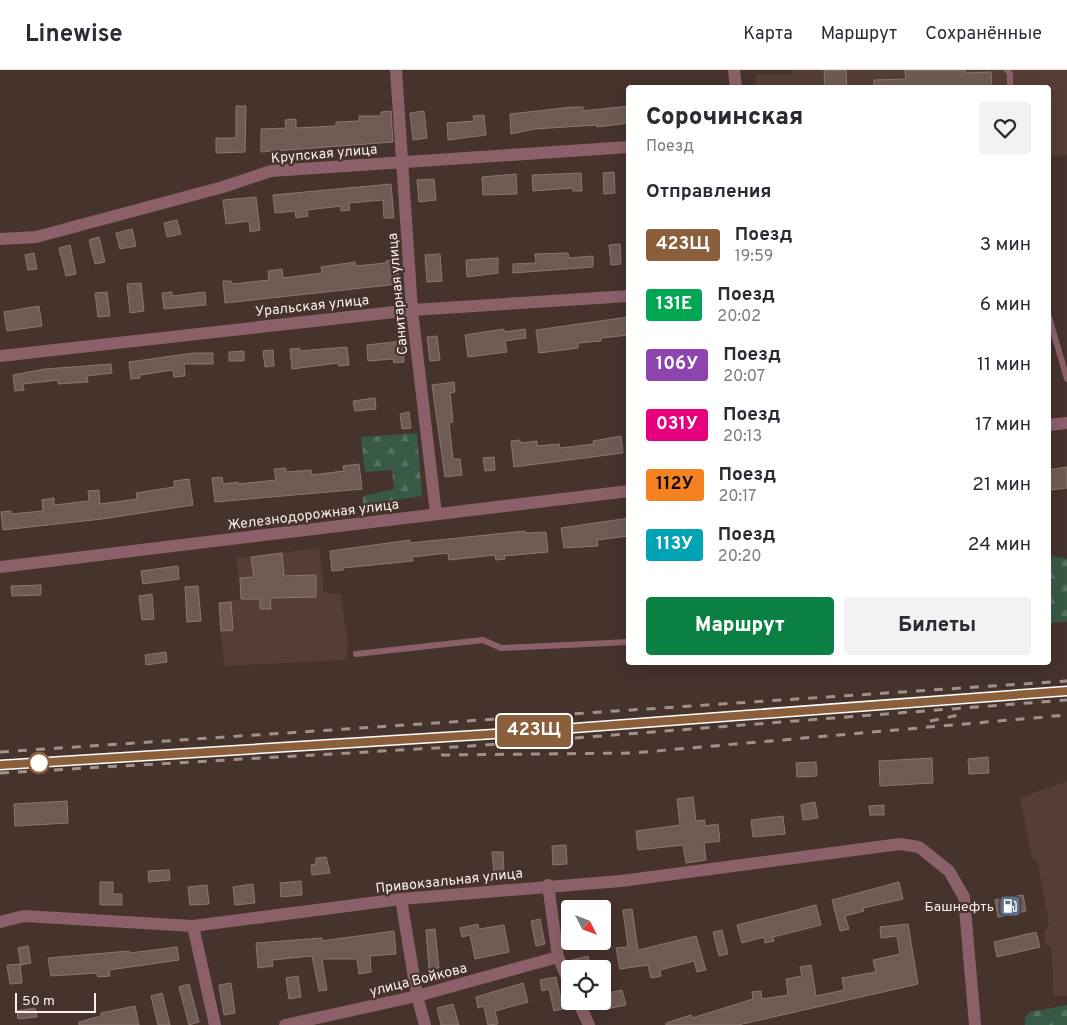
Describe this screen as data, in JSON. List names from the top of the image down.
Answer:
{
  "streets": {
    "street": [
      "Крупская улица",
      "Санитарная улица",
      "Уральская улица",
      "Железнодорожная улица",
      "Привокзальная улица",
      "улица Войкова"
    ]
  },
  "crossings": [
    ["Крупская улица", "Санитарная улица"],
    ["Санитарная улица", "Уральская улица"],
    ["Санитарная улица", "Железнодорожная улица"]
  ],
  "places": {
    "fuel station": ["Башнефть"]
  },
  "scale_bar": "50 m",
  "north": "bottom right",
  "page": {
    "header": "Linewise",
    "nav": ["Карта", "Маршрут", "Сохранённые"],
    "on_map": "423Щ",
    "heading": [
      ["Сорочинская", "Поезд"],
      "Отправления"
    ],
    "list": [
      {
        "mark": "423Щ",
        "name": "Поезд",
        "note": "19:59",
        "value": "3 мин"
      },
      {
        "mark": "131Е",
        "name": "Поезд",
        "note": "20:02",
        "value": "6 мин"
      },
      {
        "mark": "106У",
        "name": "Поезд",
        "note": "20:07",
        "value": "11 мин"
      },
      {
        "mark": "031У",
        "name": "Поезд",
        "note": "20:13",
        "value": "17 мин"
      },
      {
        "mark": "112У",
        "name": "Поезд",
        "note": "20:17",
        "value": "21 мин"
      },
      {
        "mark": "113У",
        "name": "Поезд",
        "note": "20:20",
        "value": "24 мин"
      }
    ],
    "buttons": ["Маршрут", "Билеты"],
    "scale": "50 m"
  }
}
